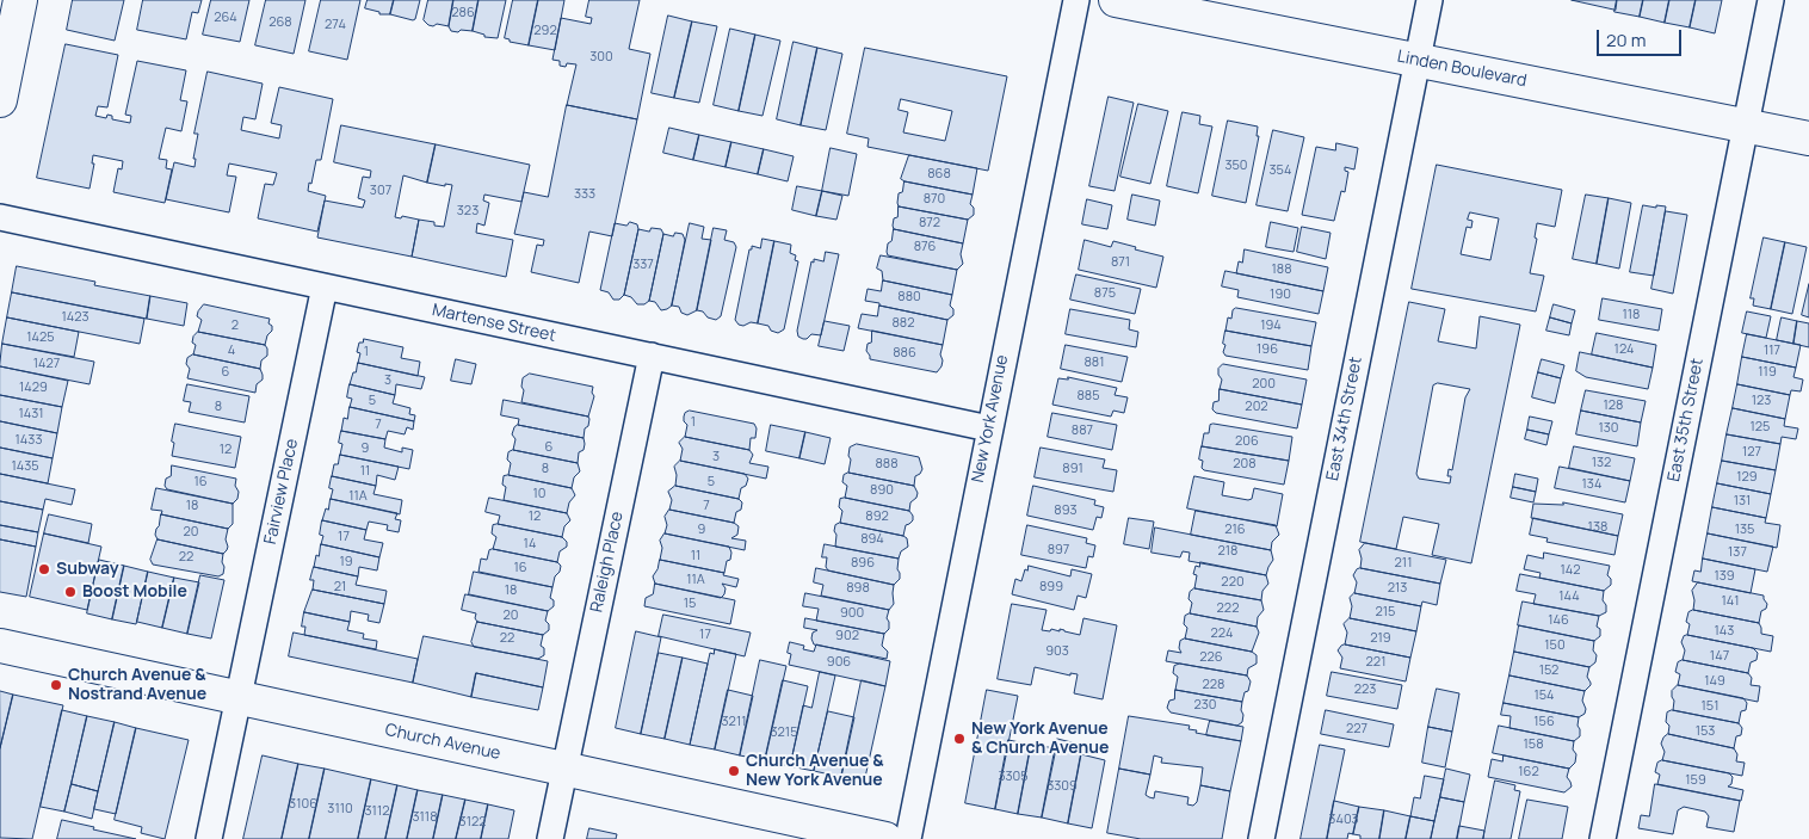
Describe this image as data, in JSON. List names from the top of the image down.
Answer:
{
  "streets": {
    "main road": ["Linden Boulevard", "Church Avenue"],
    "street": [
      "Martense Street",
      "New York Avenue",
      "East 34th Street",
      "East 35th Street",
      "Fairview Place",
      "Raleigh Place"
    ]
  },
  "crossings": [
    ["Linden Boulevard", "East 34th Street"],
    ["Linden Boulevard", "East 35th Street"],
    ["Martense Street", "New York Avenue"],
    ["Martense Street", "Fairview Place"],
    ["Martense Street", "Raleigh Place"],
    ["Fairview Place", "Church Avenue"],
    ["Raleigh Place", "Church Avenue"]
  ],
  "places": [
    "Subway",
    "Boost Mobile",
    "Church Avenue & Nostrand Avenue",
    "New York Avenue & Church Avenue",
    "Church Avenue & New York Avenue"
  ],
  "house_numbers": [
    "286",
    "264",
    "268",
    "274",
    "292",
    "300",
    "350",
    "354",
    "868",
    "307",
    "333",
    "870",
    "323",
    "872",
    "876",
    "871",
    "337",
    "188",
    "875",
    "190",
    "880",
    "118",
    "1423",
    "882",
    "2",
    "194",
    "1425",
    "196",
    "124",
    "4",
    "117",
    "1",
    "886",
    "881",
    "1427",
    "6",
    "119",
    "3",
    "200",
    "1429",
    "885",
    "5",
    "123",
    "128",
    "8",
    "202",
    "1431",
    "1",
    "7",
    "125",
    "130",
    "887",
    "1433",
    "206",
    "6",
    "9",
    "12",
    "127",
    "3",
    "132",
    "888",
    "208",
    "1435",
    "8",
    "891",
    "11",
    "129",
    "16",
    "5",
    "134",
    "890",
    "10",
    "11A",
    "131",
    "18",
    "7",
    "893",
    "12",
    "892",
    "138",
    "9",
    "216",
    "135",
    "20",
    "17",
    "894",
    "14",
    "897",
    "218",
    "137",
    "11",
    "22",
    "19",
    "896",
    "211",
    "16",
    "142",
    "139",
    "11A",
    "220",
    "21",
    "899",
    "898",
    "213",
    "18",
    "144",
    "141",
    "15",
    "222",
    "215",
    "900",
    "20",
    "146",
    "143",
    "224",
    "17",
    "902",
    "22",
    "219",
    "150",
    "903",
    "147",
    "226",
    "906",
    "221",
    "152",
    "149",
    "228",
    "223",
    "154",
    "230",
    "151",
    "3211",
    "156",
    "227",
    "153",
    "3215",
    "158",
    "162",
    "3305",
    "159",
    "3309",
    "3106",
    "3110",
    "3112",
    "3118",
    "3403",
    "3122"
  ],
  "scale_bar": "20 m"
}
